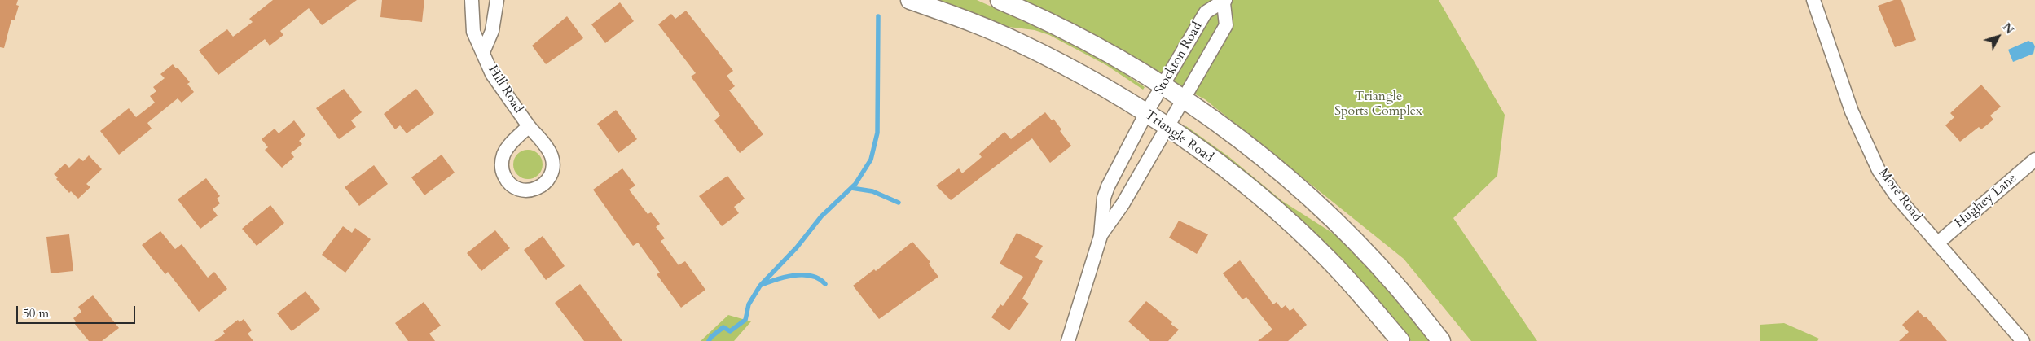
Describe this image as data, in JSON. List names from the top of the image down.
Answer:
{
  "streets": {
    "street": [
      "Stockton Road",
      "Hill Road",
      "Triangle Road",
      "More Road",
      "Hughey Lane"
    ]
  },
  "crossings": [
    ["Stockton Road", "Triangle Road"],
    ["More Road", "Hughey Lane"]
  ],
  "parks": ["Triangle Sports Complex"],
  "scale_bar": "50 m",
  "north": "top right"
}
